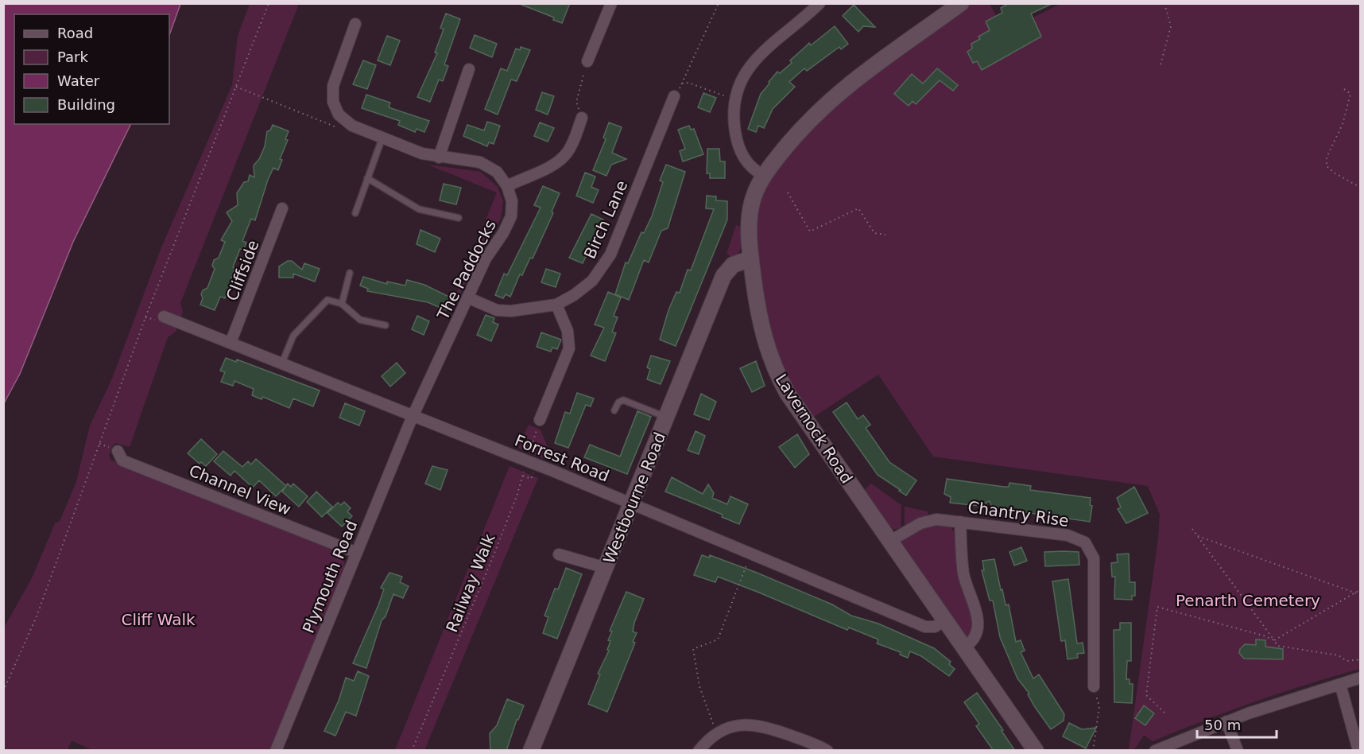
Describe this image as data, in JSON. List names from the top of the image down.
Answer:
{
  "streets": {
    "main road": ["Lavernock Road", "Westbourne Road"],
    "street": [
      "Birch Lane",
      "The Paddocks",
      "Cliffside",
      "Forrest Road",
      "Channel View",
      "Chantry Rise",
      "Plymouth Road"
    ],
    "path": ["Railway Walk"]
  },
  "crossings": [
    ["Birch Lane", "The Paddocks"],
    ["The Paddocks", "Forrest Road"],
    ["The Paddocks", "Plymouth Road"],
    ["Cliffside", "Forrest Road"],
    ["Lavernock Road", "Forrest Road"],
    ["Lavernock Road", "Westbourne Road"],
    ["Lavernock Road", "Chantry Rise"],
    ["Forrest Road", "Westbourne Road"],
    ["Forrest Road", "Plymouth Road"],
    ["Channel View", "Plymouth Road"]
  ],
  "parks": ["Penarth Cemetery", "Cliff Walk"],
  "legend": [
    "Road",
    "Park",
    "Water",
    "Building"
  ],
  "scale_bar": "50 m"
}
